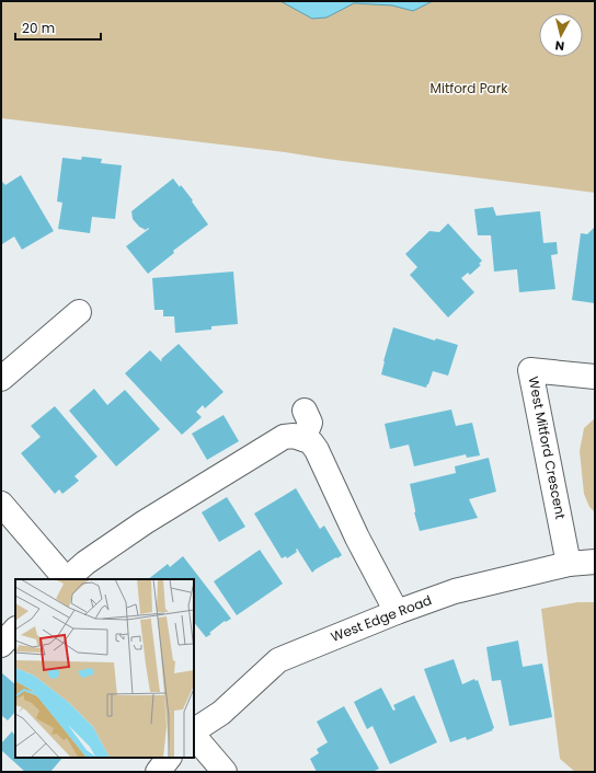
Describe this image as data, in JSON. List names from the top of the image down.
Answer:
{
  "streets": {
    "street": ["West Mitford Crescent", "West Edge Road"]
  },
  "crossings": [
    ["West Mitford Crescent", "West Edge Road"]
  ],
  "parks": ["Mitford Park"],
  "scale_bar": "20 m",
  "north": "bottom"
}
